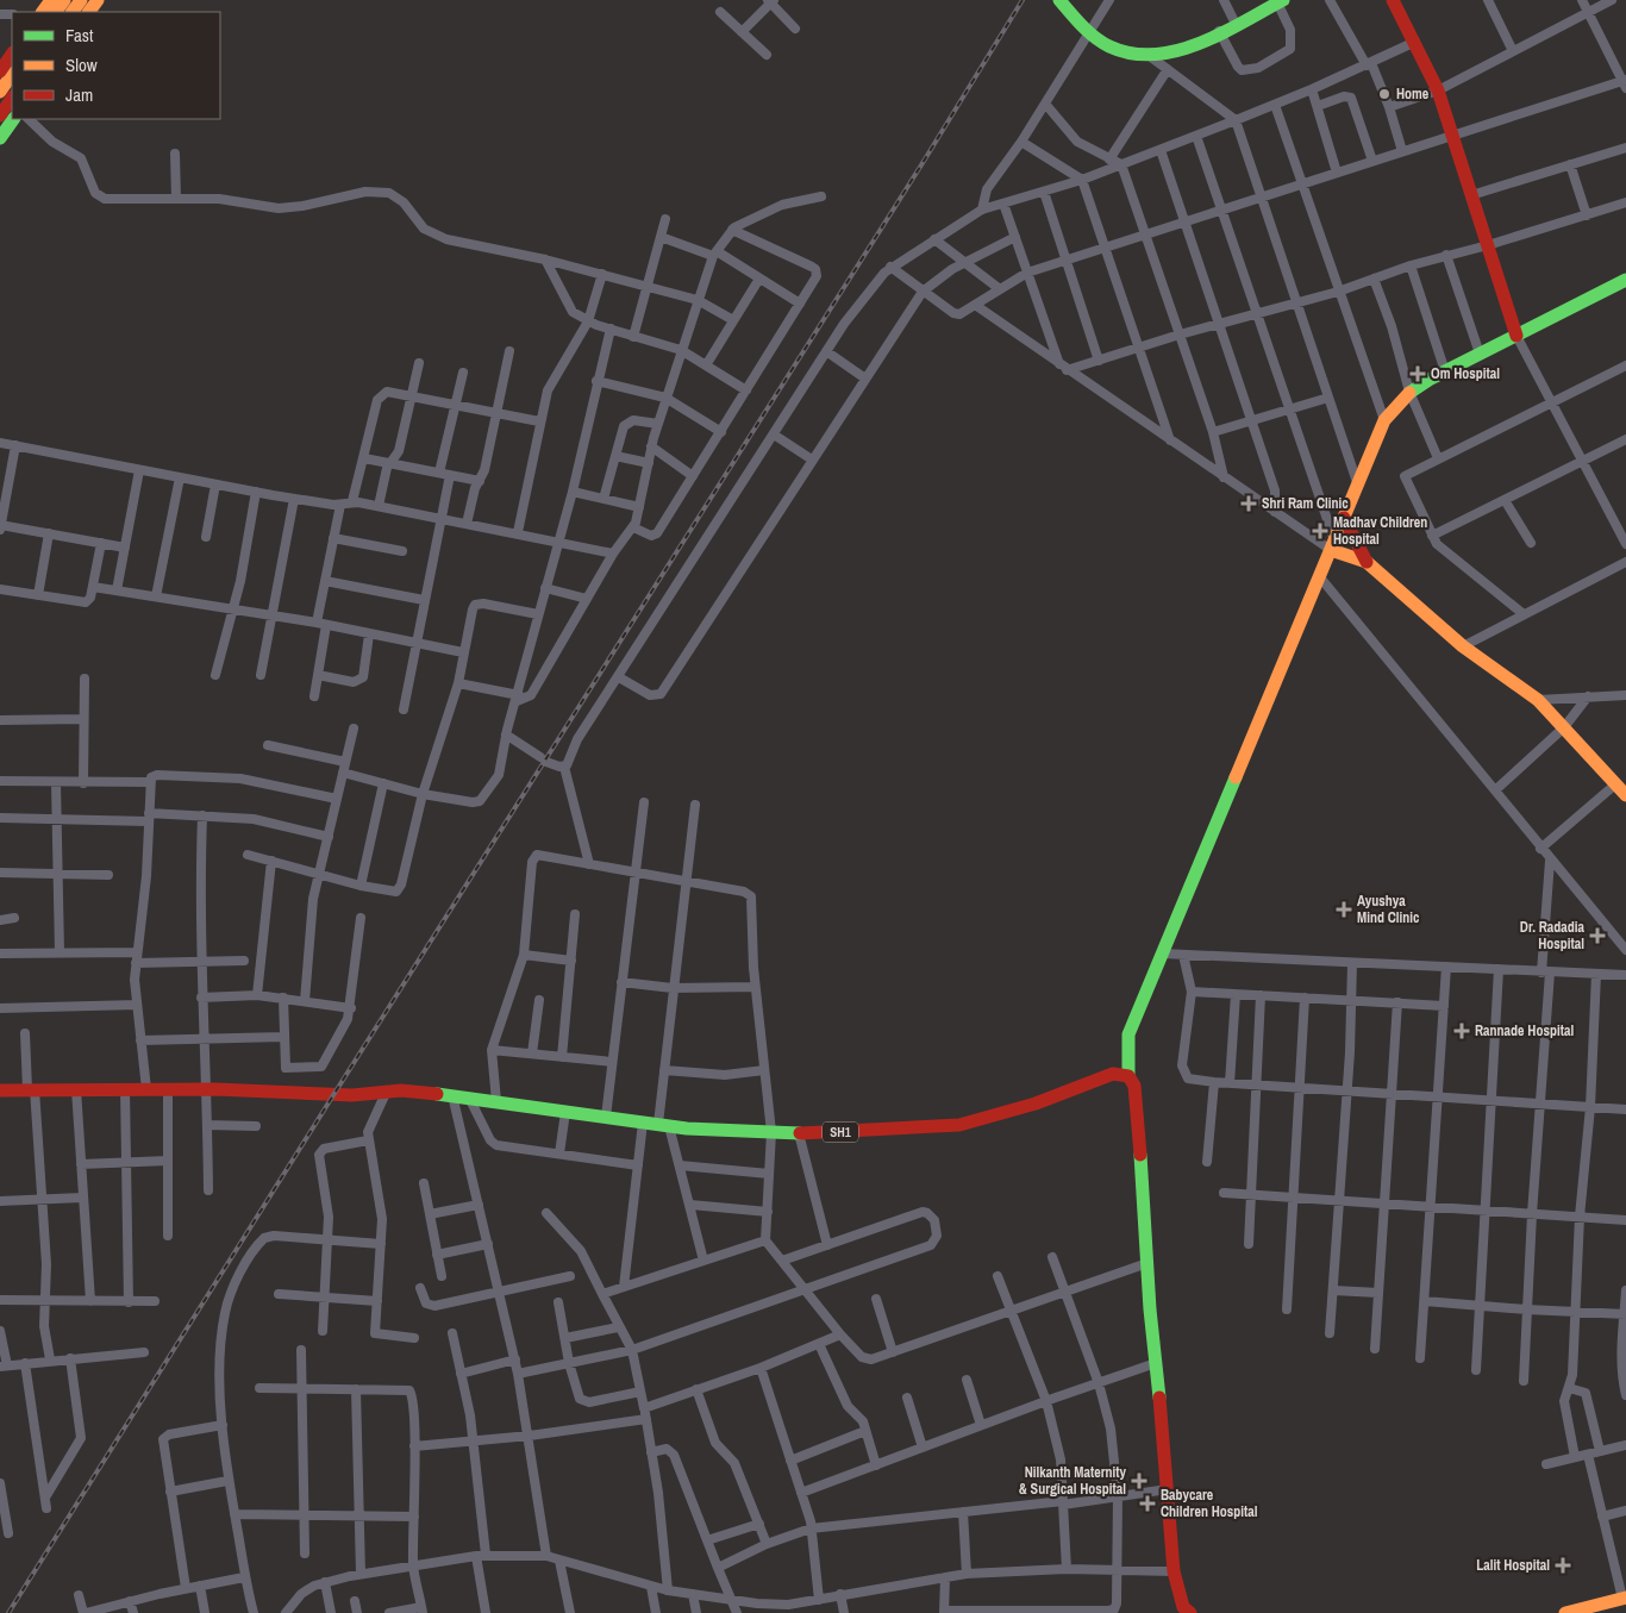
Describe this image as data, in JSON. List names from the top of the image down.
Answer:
{
  "streets": {
    "main road": ["SH1"]
  },
  "places": {
    "other": ["Home"],
    "health": [
      "Om Hospital",
      "Shri Ram Clinic",
      "Madhav Children Hospital",
      "Ayushya Mind Clinic",
      "Dr. Radadia Hospital",
      "Rannade Hospital",
      "Nilkanth Maternity & Surgical Hospital",
      "Babycare Children Hospital",
      "Lalit Hospital"
    ]
  },
  "legend": ["Fast", "Slow", "Jam"]
}
